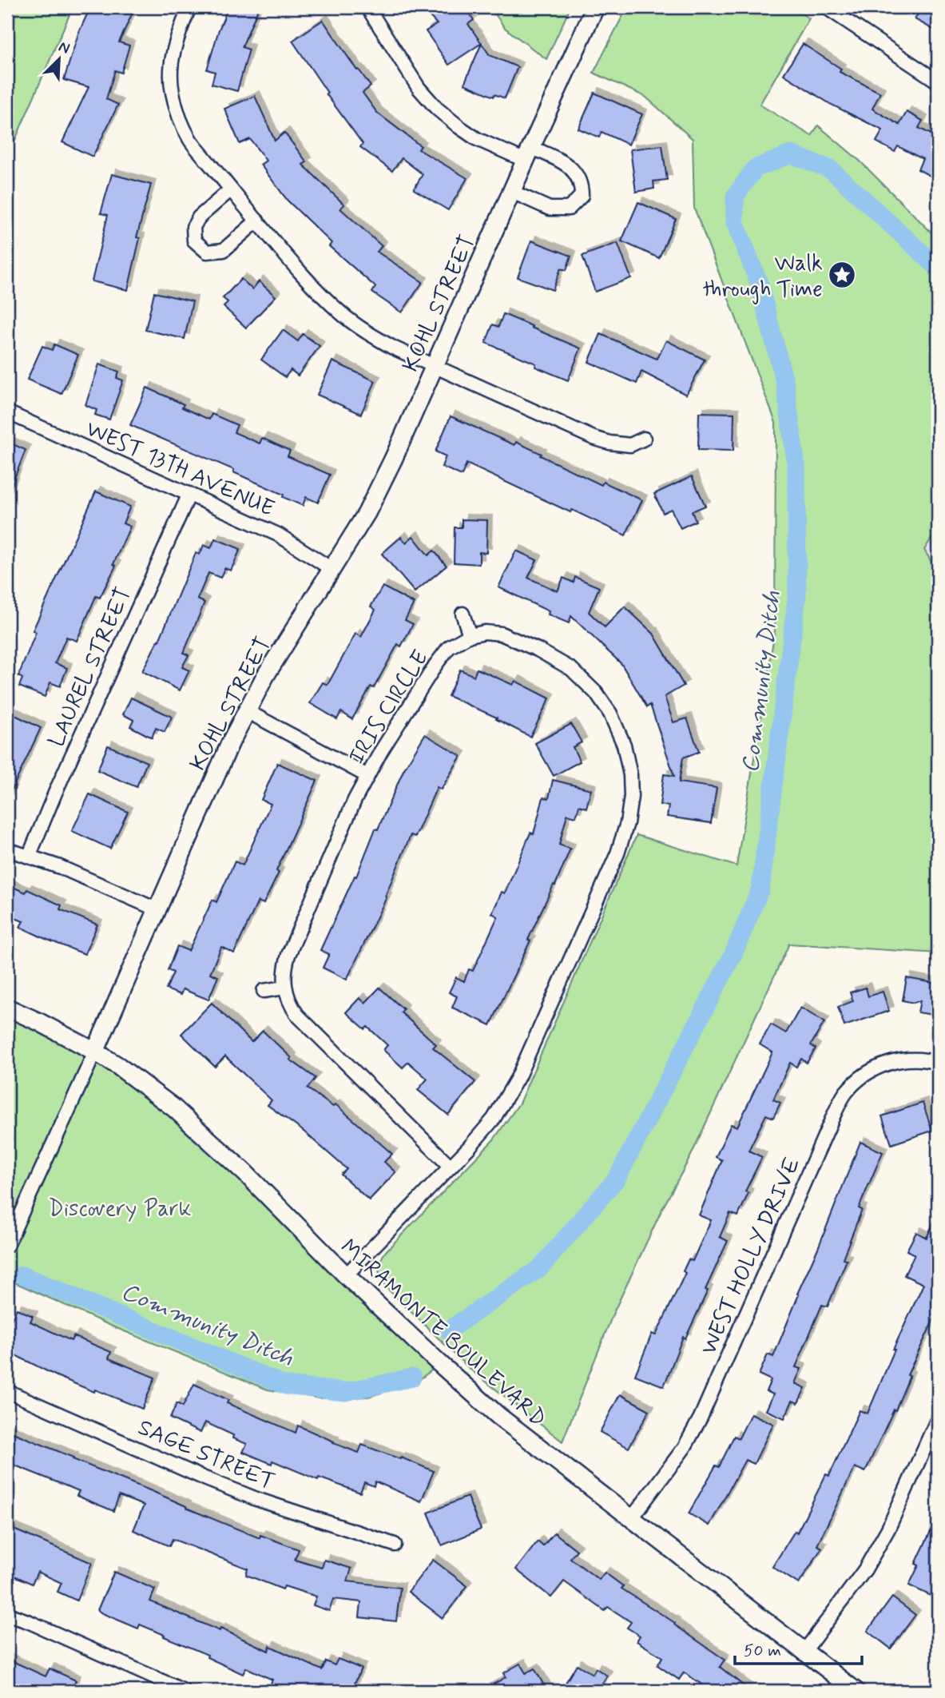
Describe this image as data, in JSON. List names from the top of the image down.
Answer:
{
  "streets": {
    "street": [
      "KOHL STREET",
      "WEST 13TH AVENUE",
      "LAUREL STREET",
      "IRIS CIRCLE",
      "WEST HOLLY DRIVE",
      "MIRAMONTE BOULEVARD",
      "SAGE STREET"
    ]
  },
  "crossings": [
    ["KOHL STREET", "WEST 13TH AVENUE"],
    ["KOHL STREET", "MIRAMONTE BOULEVARD"],
    ["WEST 13TH AVENUE", "LAUREL STREET"],
    ["IRIS CIRCLE", "MIRAMONTE BOULEVARD"],
    ["WEST HOLLY DRIVE", "MIRAMONTE BOULEVARD"]
  ],
  "water": ["Community Ditch"],
  "parks": ["Discovery Park"],
  "places": {
    "place": ["Walk through Time"]
  },
  "scale_bar": "50 m",
  "north": "top right"
}
